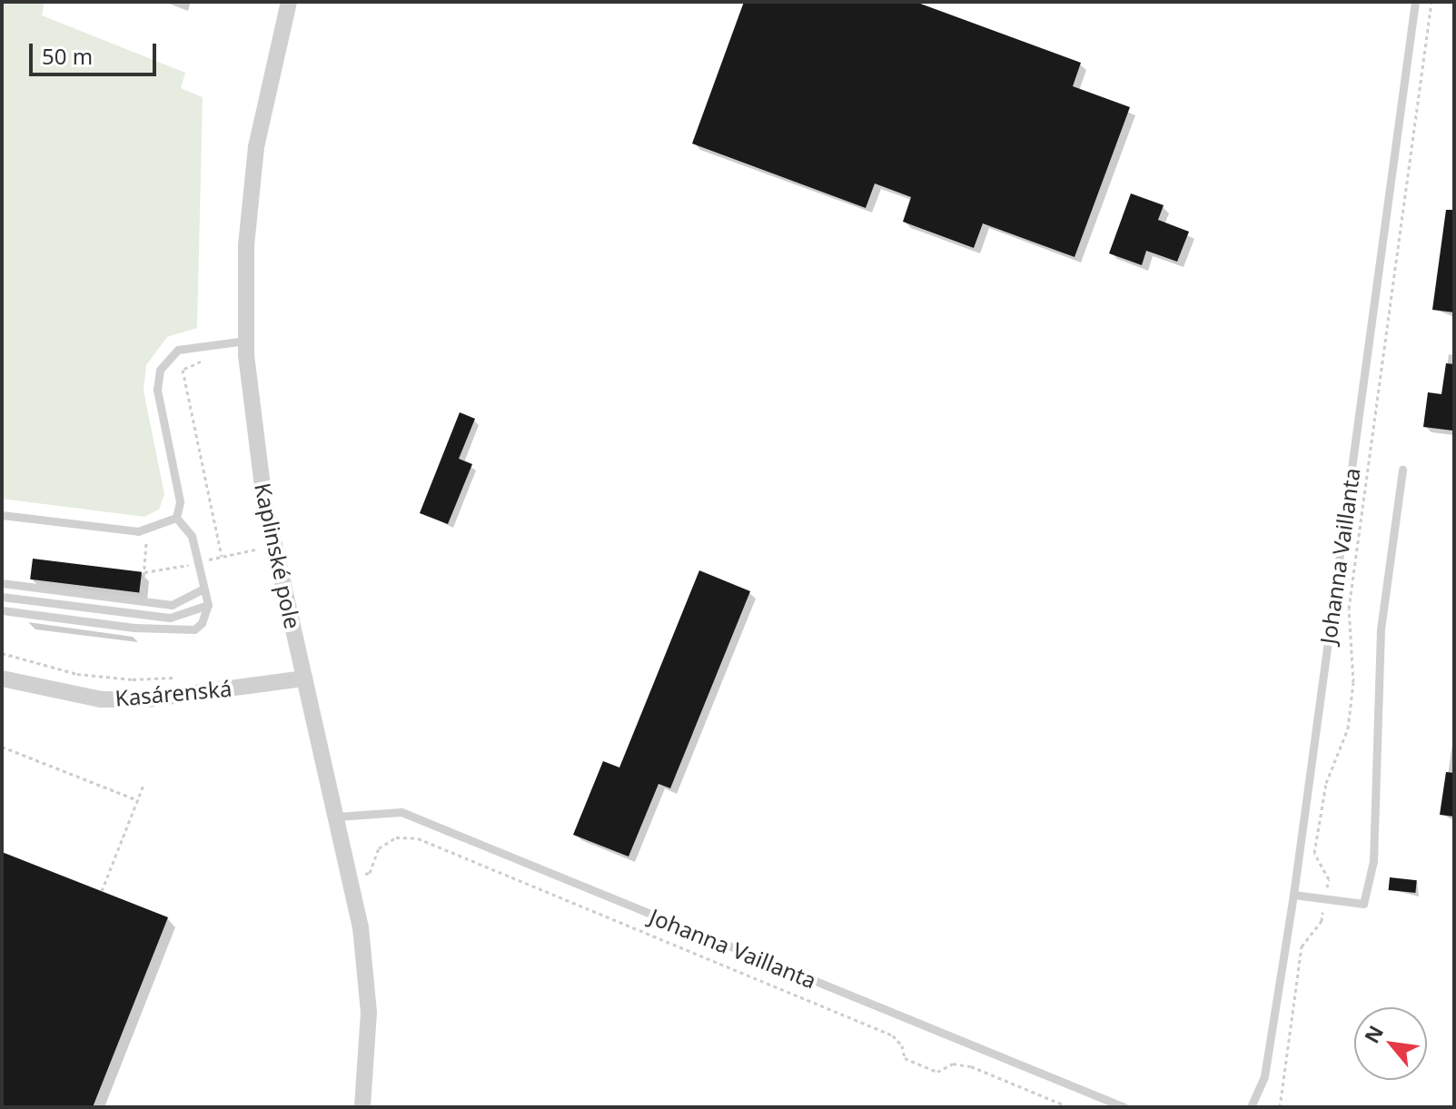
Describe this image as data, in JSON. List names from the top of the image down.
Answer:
{
  "streets": {
    "street": ["Kaplinské pole", "Kasárenská"],
    "lane": ["Johanna Vaillanta"]
  },
  "crossings": [
    ["Kaplinské pole", "Johanna Vaillanta"],
    ["Kaplinské pole", "Kasárenská"]
  ],
  "scale_bar": "50 m",
  "north": "top left"
}
